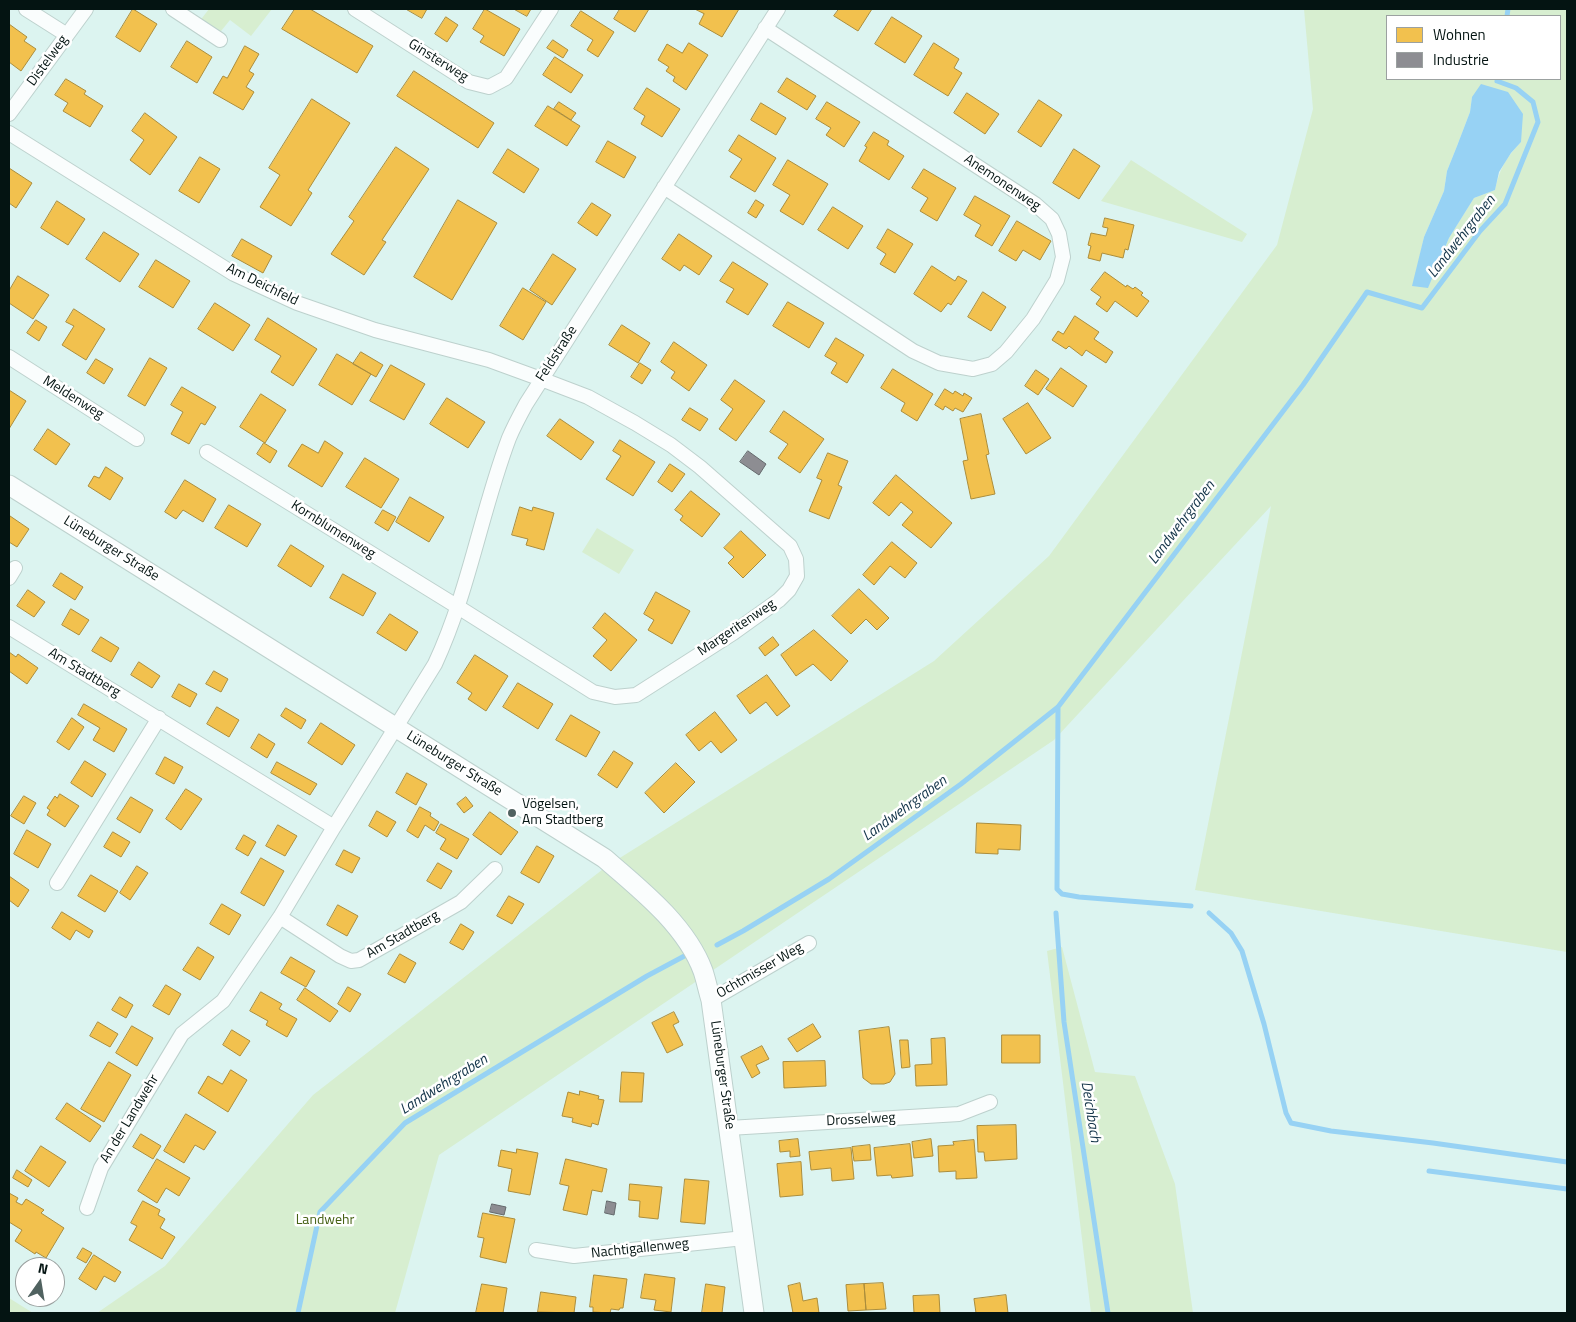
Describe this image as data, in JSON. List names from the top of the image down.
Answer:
{
  "streets": {
    "street": [
      "Distelweg",
      "Ginsterweg",
      "Anemonenweg",
      "Am Deichfeld",
      "Feldstraße",
      "Meldenweg",
      "Kornblumenweg",
      "Lüneburger Straße",
      "Margeritenweg",
      "Am Stadtberg",
      "Ochtmisser Weg",
      "An der Landwehr",
      "Drosselweg",
      "Nachtigallenweg"
    ]
  },
  "crossings": [
    ["Anemonenweg", "Feldstraße"],
    ["Am Deichfeld", "Feldstraße"],
    ["Am Deichfeld", "Margeritenweg"],
    ["Feldstraße", "Kornblumenweg"],
    ["Feldstraße", "Lüneburger Straße"],
    ["Feldstraße", "Margeritenweg"],
    ["Kornblumenweg", "Margeritenweg"],
    ["Lüneburger Straße", "Ochtmisser Weg"],
    ["Lüneburger Straße", "Drosselweg"],
    ["Lüneburger Straße", "Nachtigallenweg"],
    ["Am Stadtberg", "An der Landwehr"]
  ],
  "water": ["Landwehrgraben", "Deichbach"],
  "parks": ["Landwehr"],
  "places": ["Vögelsen, Am Stadtberg"],
  "legend": ["Wohnen", "Industrie"],
  "north": "top"
}
